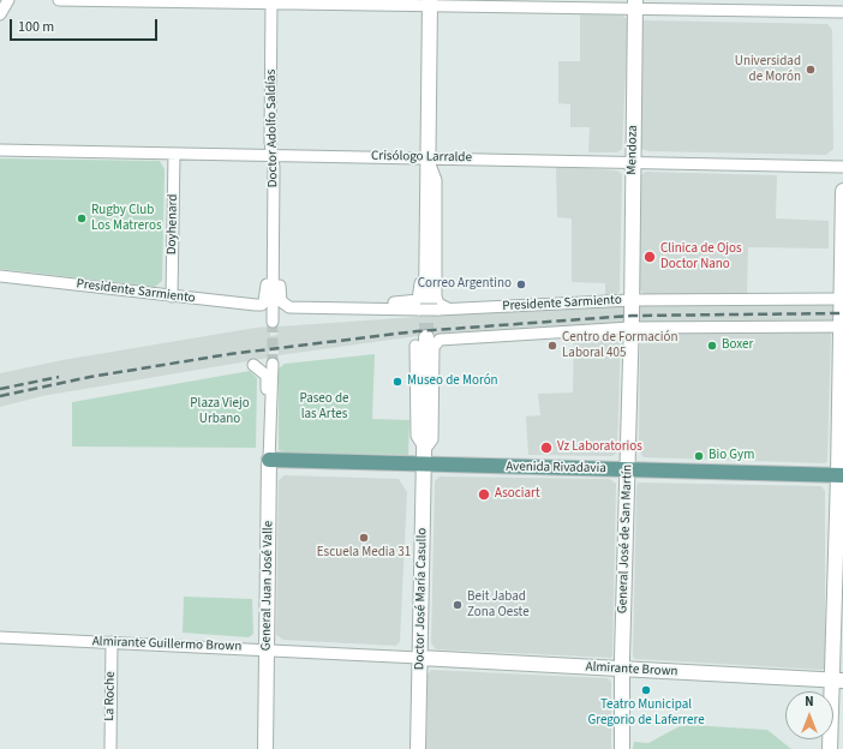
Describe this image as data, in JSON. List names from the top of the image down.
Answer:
{
  "streets": {
    "main road": ["Avenida Rivadavia"],
    "street": [
      "Doctor Adolfo Saldías",
      "Mendoza",
      "Crisólogo Larralde",
      "Doyhenard",
      "Presidente Sarmiento",
      "General José de San Martín",
      "General Juan José Valle",
      "Doctor José María Casullo",
      "Almirante Guillermo Brown",
      "Almirante Brown",
      "La Roche"
    ]
  },
  "crossings": [
    ["Doctor Adolfo Saldías", "Crisólogo Larralde"],
    ["Doctor Adolfo Saldías", "Presidente Sarmiento"],
    ["Mendoza", "Crisólogo Larralde"],
    ["Mendoza", "Presidente Sarmiento"],
    ["Mendoza", "General José de San Martín"],
    ["Crisólogo Larralde", "Doyhenard"],
    ["Doyhenard", "Presidente Sarmiento"],
    ["Presidente Sarmiento", "General José de San Martín"],
    ["Presidente Sarmiento", "Doctor José María Casullo"],
    ["Avenida Rivadavia", "General José de San Martín"],
    ["Avenida Rivadavia", "General Juan José Valle"],
    ["Avenida Rivadavia", "Doctor José María Casullo"],
    ["General José de San Martín", "Almirante Brown"],
    ["General Juan José Valle", "Almirante Guillermo Brown"],
    ["Doctor José María Casullo", "Almirante Guillermo Brown"],
    ["Doctor José María Casullo", "Almirante Brown"],
    ["Almirante Guillermo Brown", "Almirante Brown"],
    ["Almirante Guillermo Brown", "La Roche"]
  ],
  "parks": ["Paseo de las Artes", "Plaza Viejo Urbano"],
  "places": [
    "Universidad de Morón",
    "Rugby Club Los Matreros",
    "Clinica de Ojos Doctor Nano",
    "Correo Argentino",
    "Centro de Formación Laboral 405",
    "Boxer",
    "Museo de Morón",
    "Vz Laboratorios",
    "Bio Gym",
    "Asociart",
    "Escuela Media 31",
    "Beit Jabad Zona Oeste",
    "Teatro Municipal Gregorio de Laferrere"
  ],
  "scale_bar": "100 m",
  "north": "top"
}
